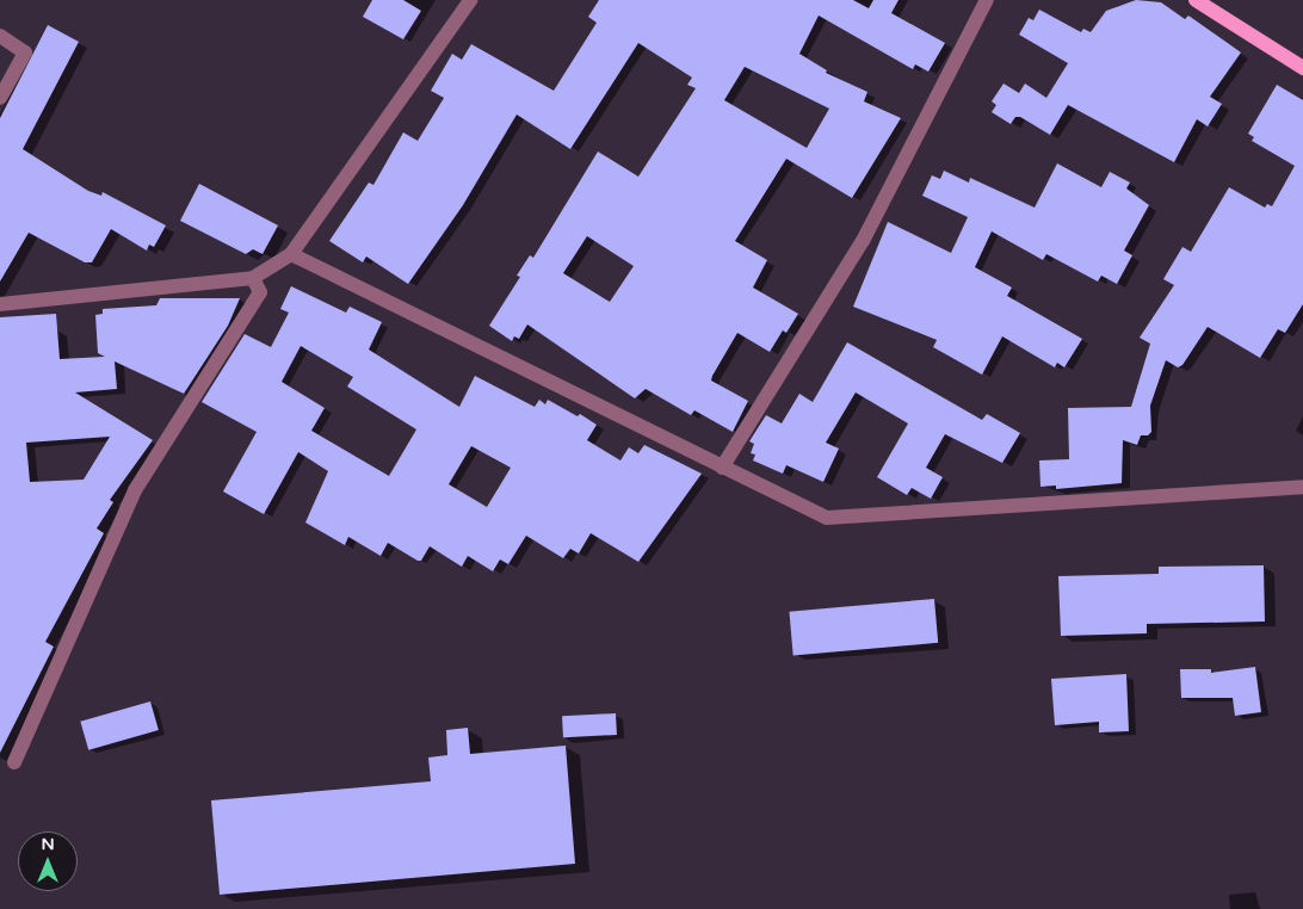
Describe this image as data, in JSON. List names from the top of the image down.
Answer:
{
  "north": "top"
}
